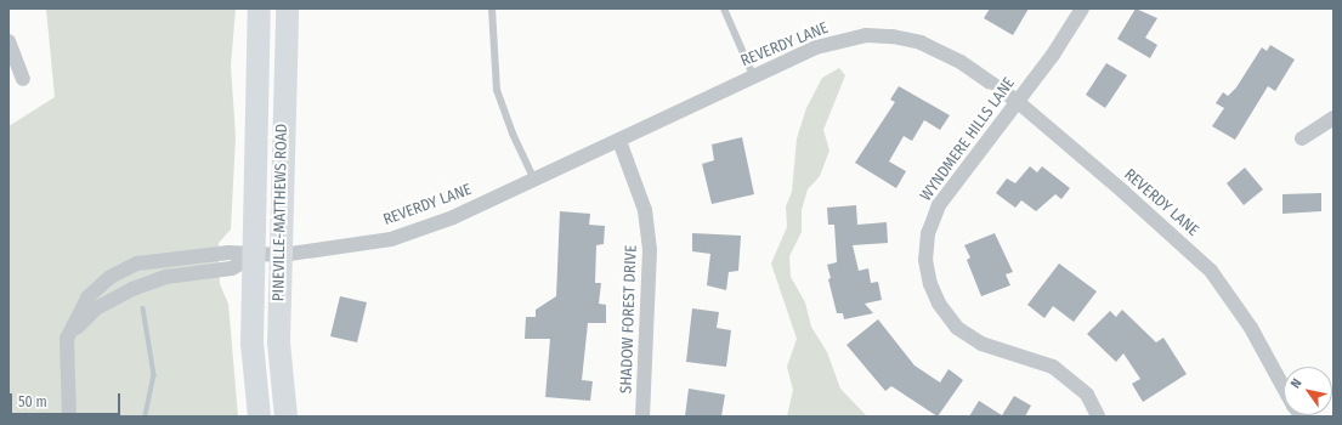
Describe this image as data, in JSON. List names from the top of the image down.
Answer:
{
  "streets": {
    "main road": ["PINEVILLE-MATTHEWS ROAD"],
    "street": ["REVERDY LANE", "WYNDMERE HILLS LANE", "SHADOW FOREST DRIVE"]
  },
  "crossings": [
    ["REVERDY LANE", "WYNDMERE HILLS LANE"],
    ["REVERDY LANE", "PINEVILLE-MATTHEWS ROAD"],
    ["REVERDY LANE", "SHADOW FOREST DRIVE"]
  ],
  "scale_bar": "50 m",
  "north": "top left"
}
